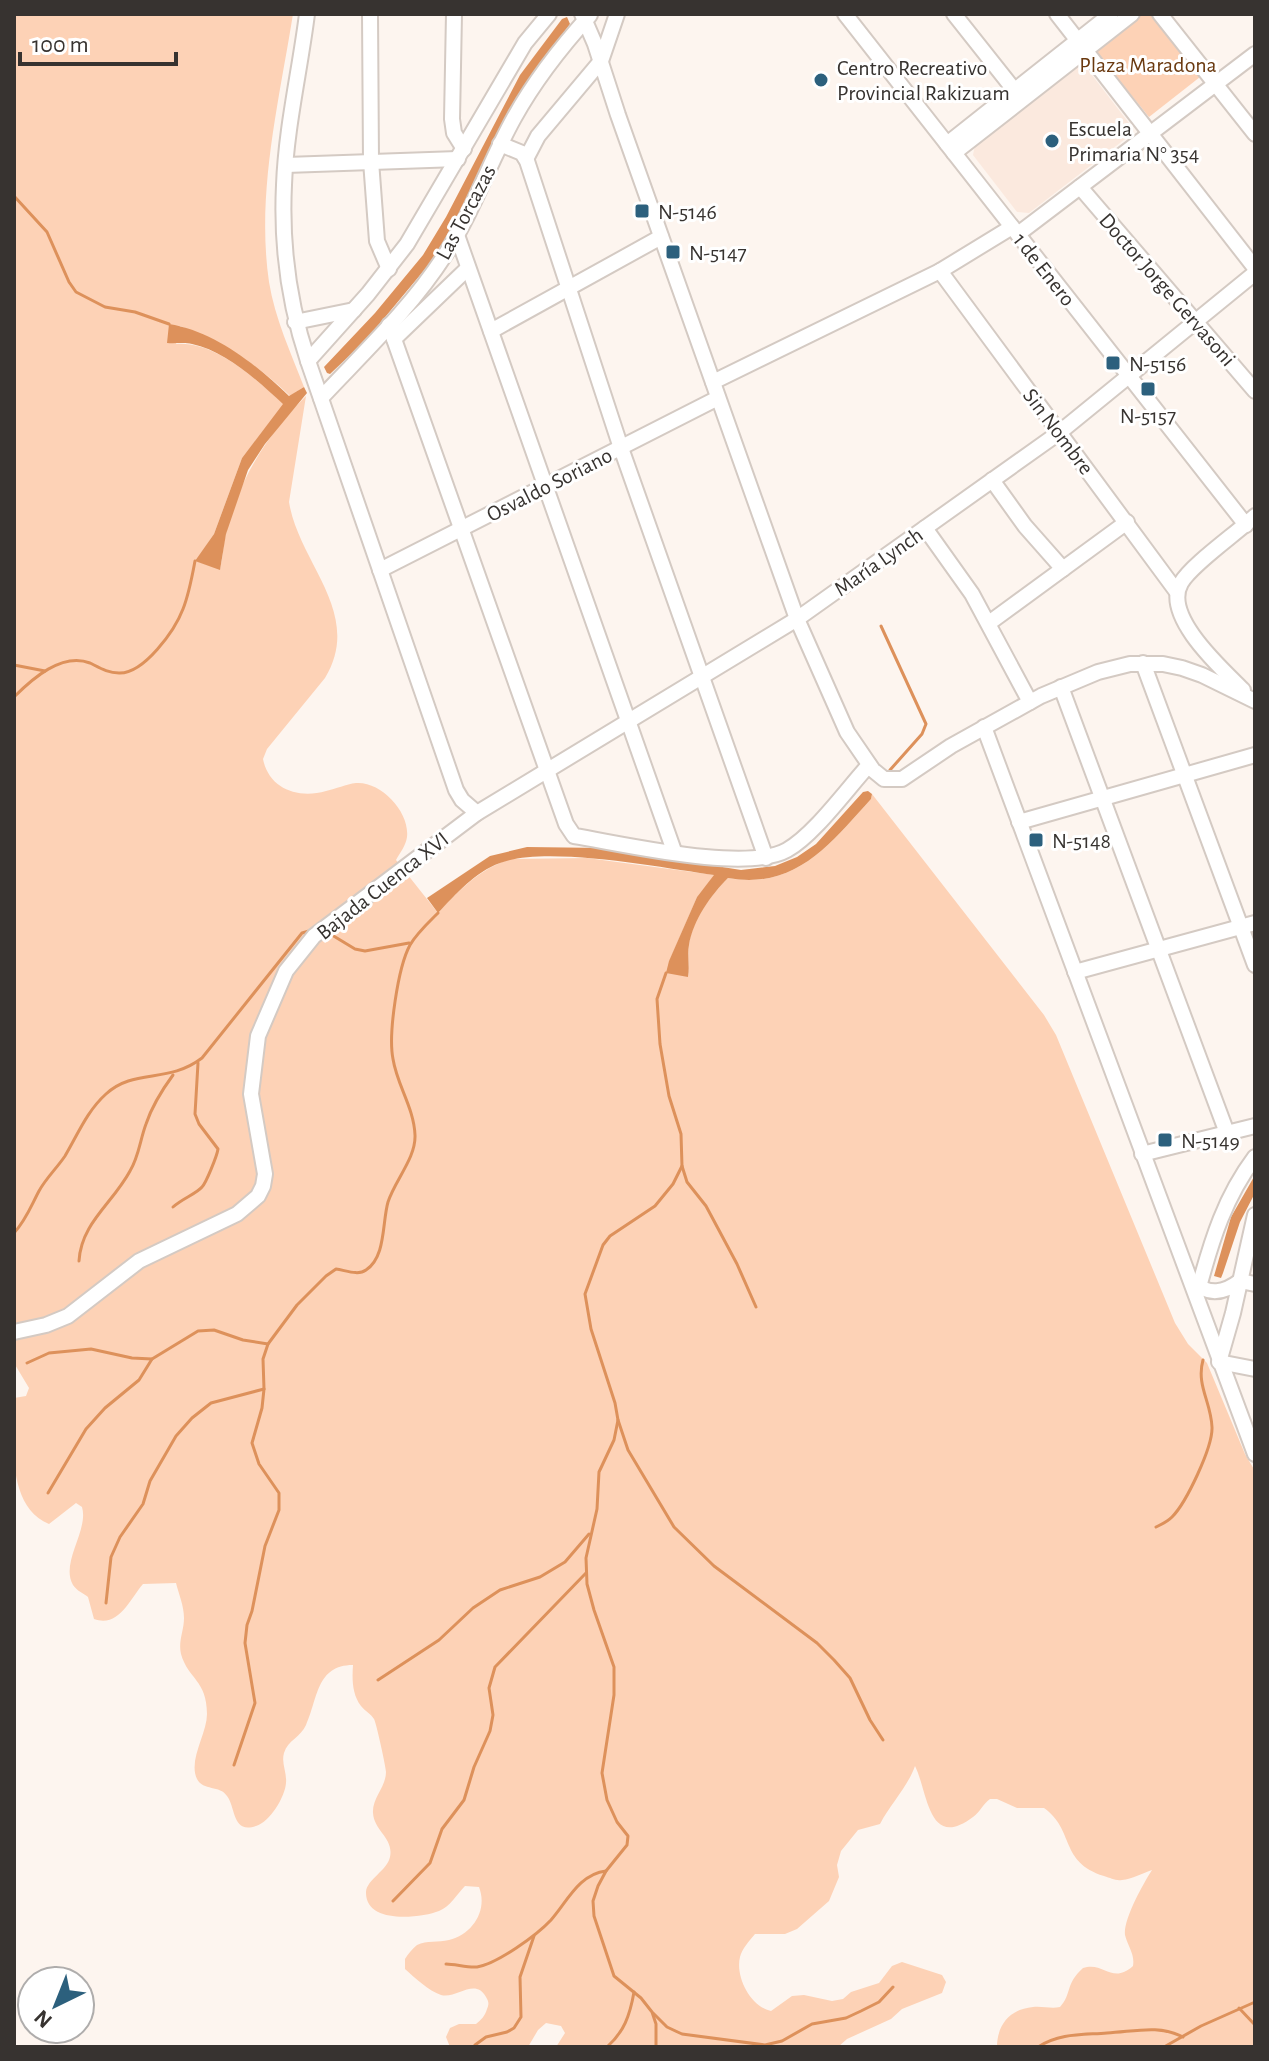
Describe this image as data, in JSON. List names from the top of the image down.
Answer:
{
  "streets": {
    "street": [
      "Las Torcazas",
      "1 de Enero",
      "Doctor Jorge Gervasoni",
      "Sin Nombre",
      "Osvaldo Soriano",
      "María Lynch",
      "Bajada Cuenca XVI"
    ]
  },
  "crossings": [
    ["1 de Enero", "María Lynch"],
    ["Doctor Jorge Gervasoni", "María Lynch"],
    ["Sin Nombre", "María Lynch"],
    ["María Lynch", "Bajada Cuenca XVI"]
  ],
  "parks": ["Plaza Maradona"],
  "places": {
    "other": ["Centro Recreativo Provincial Rakizuam", "Escuela Primaria N° 354"],
    "transit": [
      "N-5146",
      "N-5147",
      "N-5156",
      "N-5157",
      "N-5148",
      "N-5149"
    ]
  },
  "scale_bar": "100 m",
  "north": "bottom left"
}
